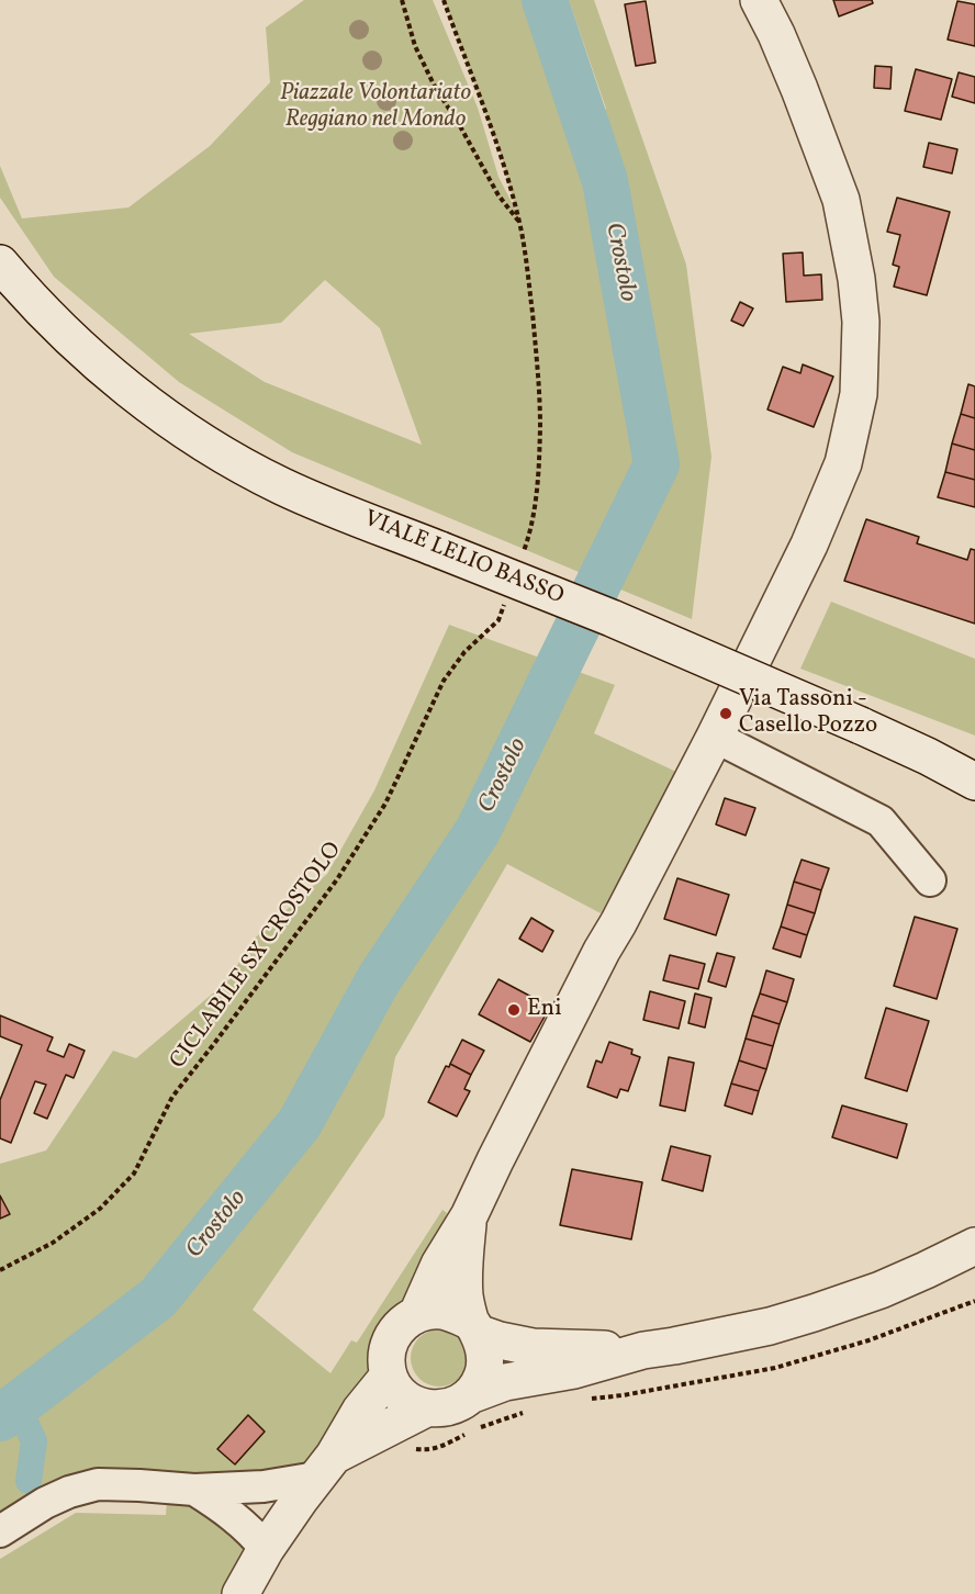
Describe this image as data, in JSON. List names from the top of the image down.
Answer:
{
  "streets": {
    "street": ["VIALE LELIO BASSO"],
    "path": ["CICLABILE SX CROSTOLO"]
  },
  "water": ["Crostolo"],
  "parks": ["Piazzale Volontariato Reggiano nel Mondo"],
  "places": ["Via Tassoni - Casello Pozzo", "Eni"]
}
